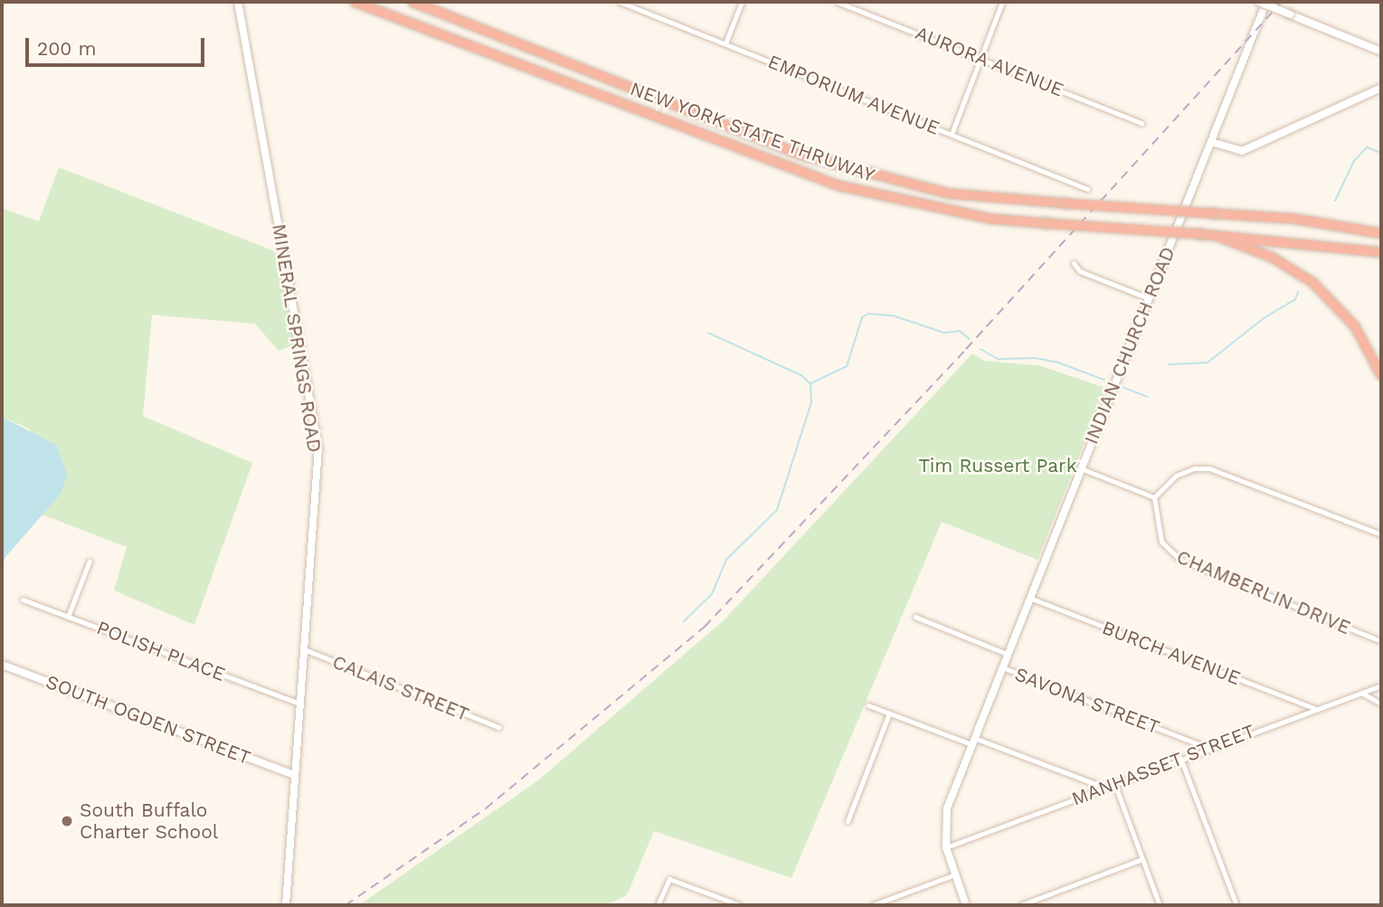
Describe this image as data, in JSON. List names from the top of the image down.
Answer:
{
  "streets": {
    "highway": ["NEW YORK STATE THRUWAY"],
    "street": [
      "AURORA AVENUE",
      "EMPORIUM AVENUE",
      "MINERAL SPRINGS ROAD",
      "INDIAN CHURCH ROAD",
      "CHAMBERLIN DRIVE",
      "POLISH PLACE",
      "BURCH AVENUE",
      "CALAIS STREET",
      "SAVONA STREET",
      "SOUTH OGDEN STREET",
      "MANHASSET STREET"
    ]
  },
  "crossings": [
    ["MINERAL SPRINGS ROAD", "POLISH PLACE"],
    ["MINERAL SPRINGS ROAD", "CALAIS STREET"],
    ["MINERAL SPRINGS ROAD", "SOUTH OGDEN STREET"],
    ["INDIAN CHURCH ROAD", "BURCH AVENUE"],
    ["INDIAN CHURCH ROAD", "SAVONA STREET"],
    ["INDIAN CHURCH ROAD", "MANHASSET STREET"],
    ["BURCH AVENUE", "MANHASSET STREET"],
    ["SAVONA STREET", "MANHASSET STREET"]
  ],
  "parks": ["Tim Russert Park"],
  "places": ["South Buffalo Charter School"],
  "scale_bar": "200 m"
}
